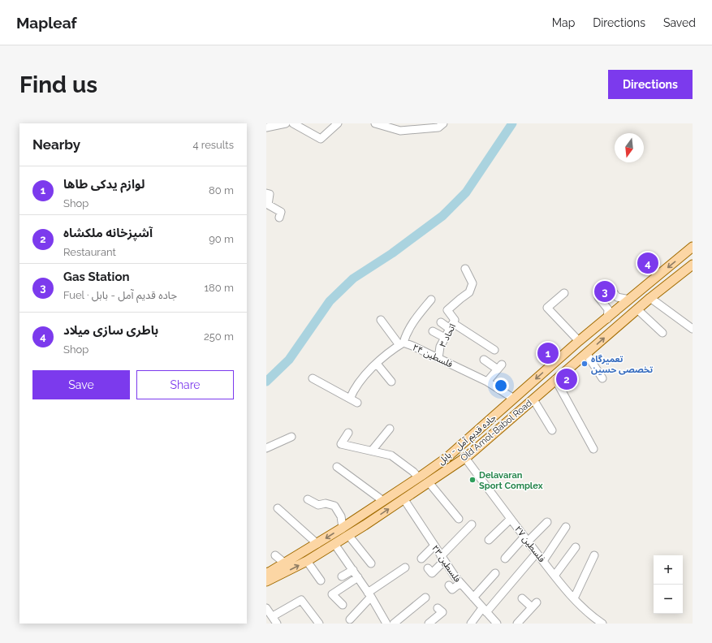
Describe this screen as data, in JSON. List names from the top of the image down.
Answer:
{
  "streets": {
    "main road": ["Old Amol-Babol Road", "جاده قدیم آمل - بابل"],
    "street": [
      "اتحاد ۳",
      "فلسطین ۲۴",
      "فلسطین ۲۷",
      "فلسطین ۲۳"
    ]
  },
  "crossings": [
    ["اتحاد ۳", "فلسطین ۲۴"],
    ["فلسطین ۲۴", "جاده قدیم آمل - بابل"],
    ["Old Amol-Babol Road", "فلسطین ۲۷"],
    ["Old Amol-Babol Road", "فلسطین ۲۳"]
  ],
  "one_way": ["جاده قدیم آمل - بابل"],
  "places": ["تعمیرگاه تخصصی حسین", "Delavaran Sport Complex"],
  "north": "bottom",
  "page": {
    "header": "Mapleaf",
    "nav": ["Map", "Directions", "Saved"],
    "buttons": [
      "Directions",
      ["Save", "Share"]
    ],
    "title": "Find us",
    "heading": ["Nearby", "4 results"],
    "list": [
      {
        "mark": "1",
        "name": "لوازم یدکی طاها",
        "note": "Shop",
        "value": "80 m"
      },
      {
        "mark": "2",
        "name": "آشپزخانه ملکشاه",
        "note": "Restaurant",
        "value": "90 m"
      },
      {
        "mark": "3",
        "name": "Gas Station",
        "note": "Fuel · جاده قدیم آمل - بابل",
        "value": "180 m"
      },
      {
        "mark": "4",
        "name": "باطری سازی میلاد",
        "note": "Shop",
        "value": "250 m"
      }
    ],
    "pins": [
      "4",
      "3",
      "1",
      "2"
    ],
    "map_buttons": ["+", "−"]
  }
}
